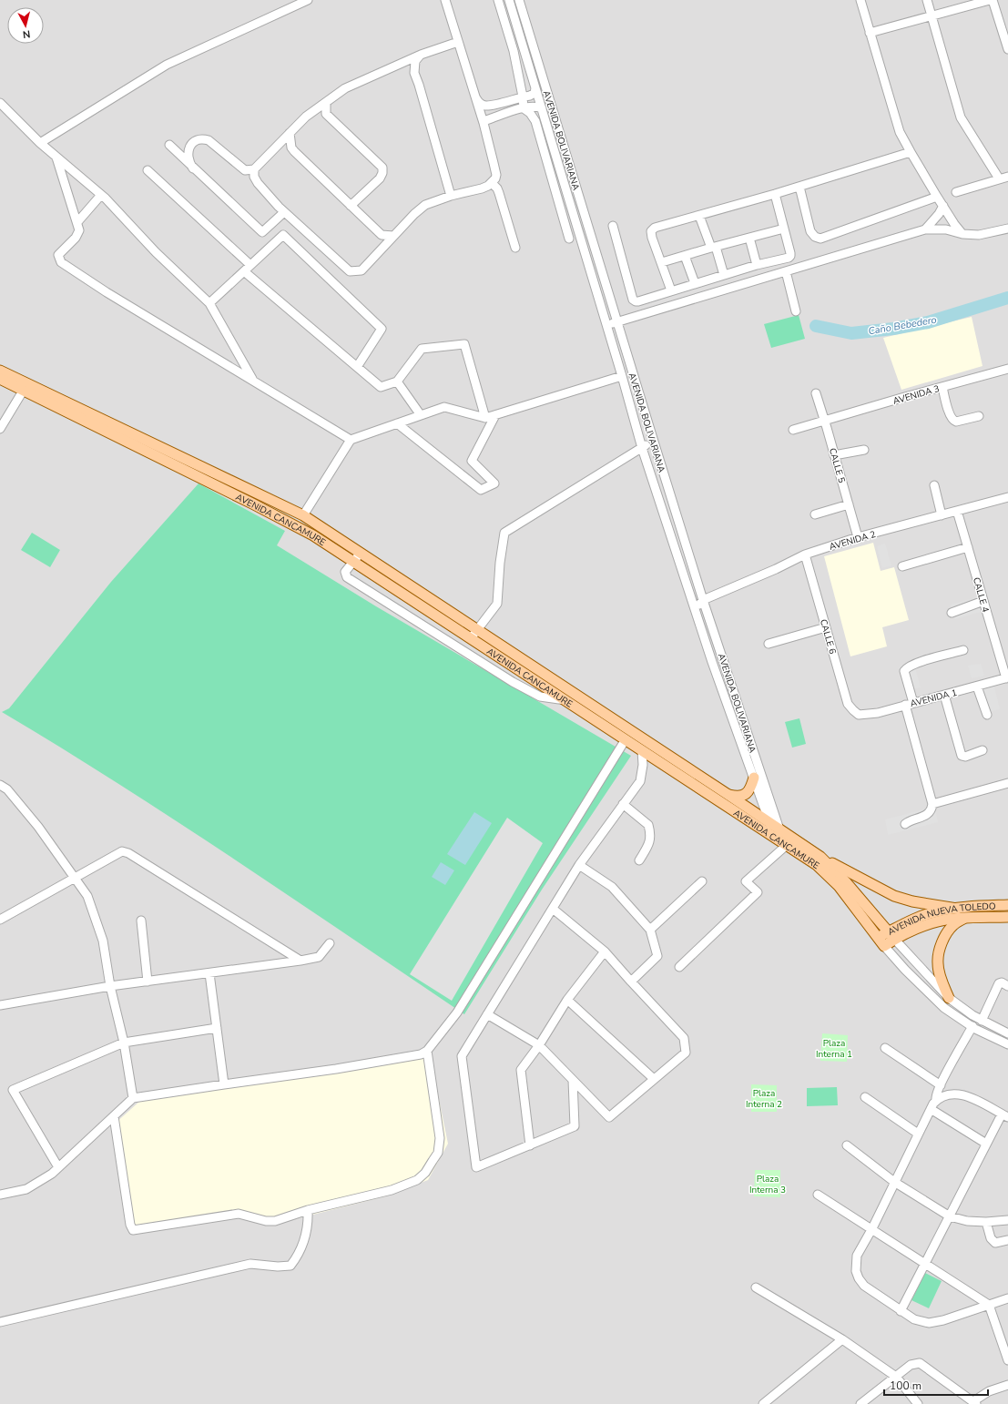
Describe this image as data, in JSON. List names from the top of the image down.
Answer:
{
  "streets": {
    "main road": ["AVENIDA CANCAMURE", "AVENIDA NUEVA TOLEDO"],
    "street": [
      "AVENIDA BOLIVARIANA",
      "AVENIDA 3",
      "CALLE 5",
      "AVENIDA 2",
      "CALLE 4",
      "CALLE 6",
      "AVENIDA 1"
    ]
  },
  "crossings": [
    ["AVENIDA BOLIVARIANA", "AVENIDA CANCAMURE"],
    ["AVENIDA BOLIVARIANA", "AVENIDA 2"],
    ["AVENIDA 3", "CALLE 5"],
    ["CALLE 5", "AVENIDA 2"],
    ["AVENIDA CANCAMURE", "AVENIDA NUEVA TOLEDO"],
    ["AVENIDA 2", "CALLE 4"],
    ["AVENIDA 2", "CALLE 6"],
    ["CALLE 4", "AVENIDA 1"],
    ["CALLE 6", "AVENIDA 1"]
  ],
  "water": ["Caño Bebedero"],
  "parks": ["Plaza Interna 1", "Plaza Interna 2", "Plaza Interna 3"],
  "scale_bar": "100 m",
  "north": "bottom"
}
